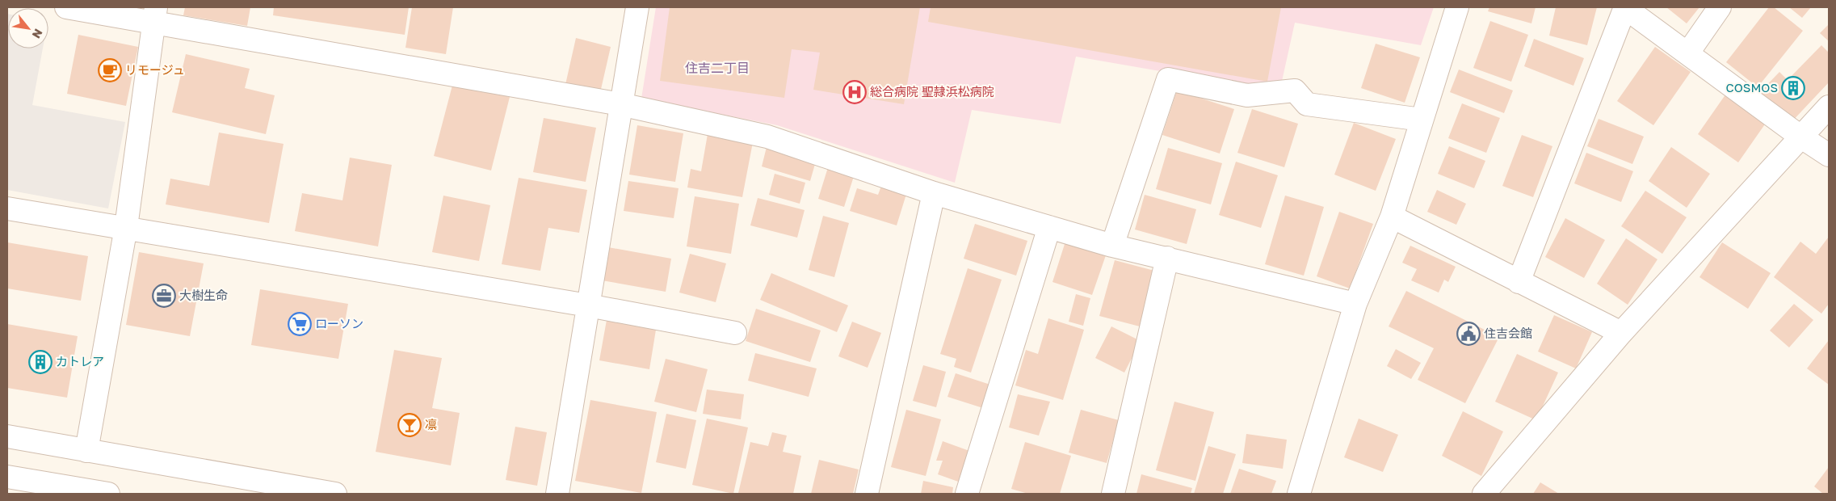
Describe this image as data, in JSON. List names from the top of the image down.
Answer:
{
  "districts": ["住吉二丁目"],
  "places": {
    "cafe": ["リモージュ"],
    "building": ["COSMOS", "カトレア"],
    "hospital": ["総合病院 聖隷浜松病院"],
    "office": ["大樹生命"],
    "supermarket": ["ローソン"],
    "public building": ["住吉会館"],
    "bar": ["凛"]
  },
  "north": "bottom right"
}
